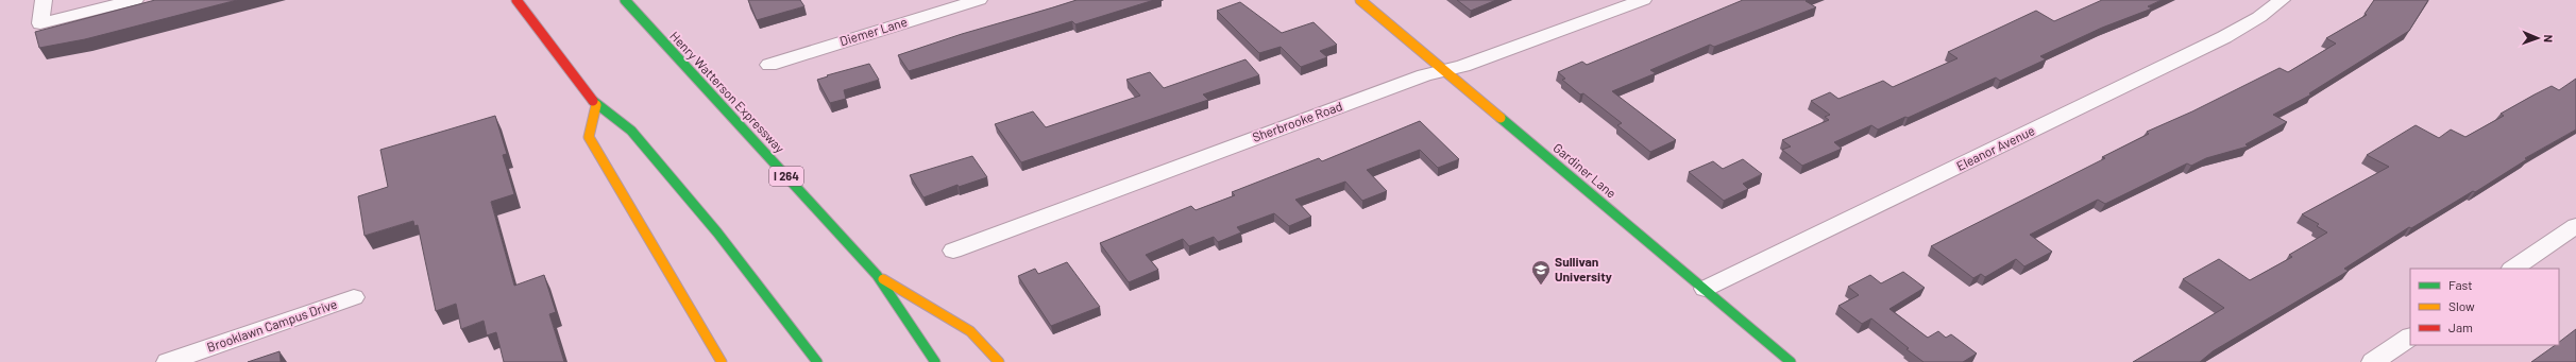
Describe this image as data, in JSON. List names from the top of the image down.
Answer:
{
  "streets": {
    "main road": ["Henry Watterson Expressway", "Gardiner Lane", "I 264"],
    "street": [
      "Diemer Lane",
      "Sherbrooke Road",
      "Eleanor Avenue",
      "Brooklawn Campus Drive"
    ]
  },
  "crossings": [
    ["Sherbrooke Road", "Gardiner Lane"],
    ["Eleanor Avenue", "Gardiner Lane"]
  ],
  "places": {
    "school or university": ["Sullivan University"]
  },
  "legend": ["Fast", "Slow", "Jam"],
  "north": "right"
}
